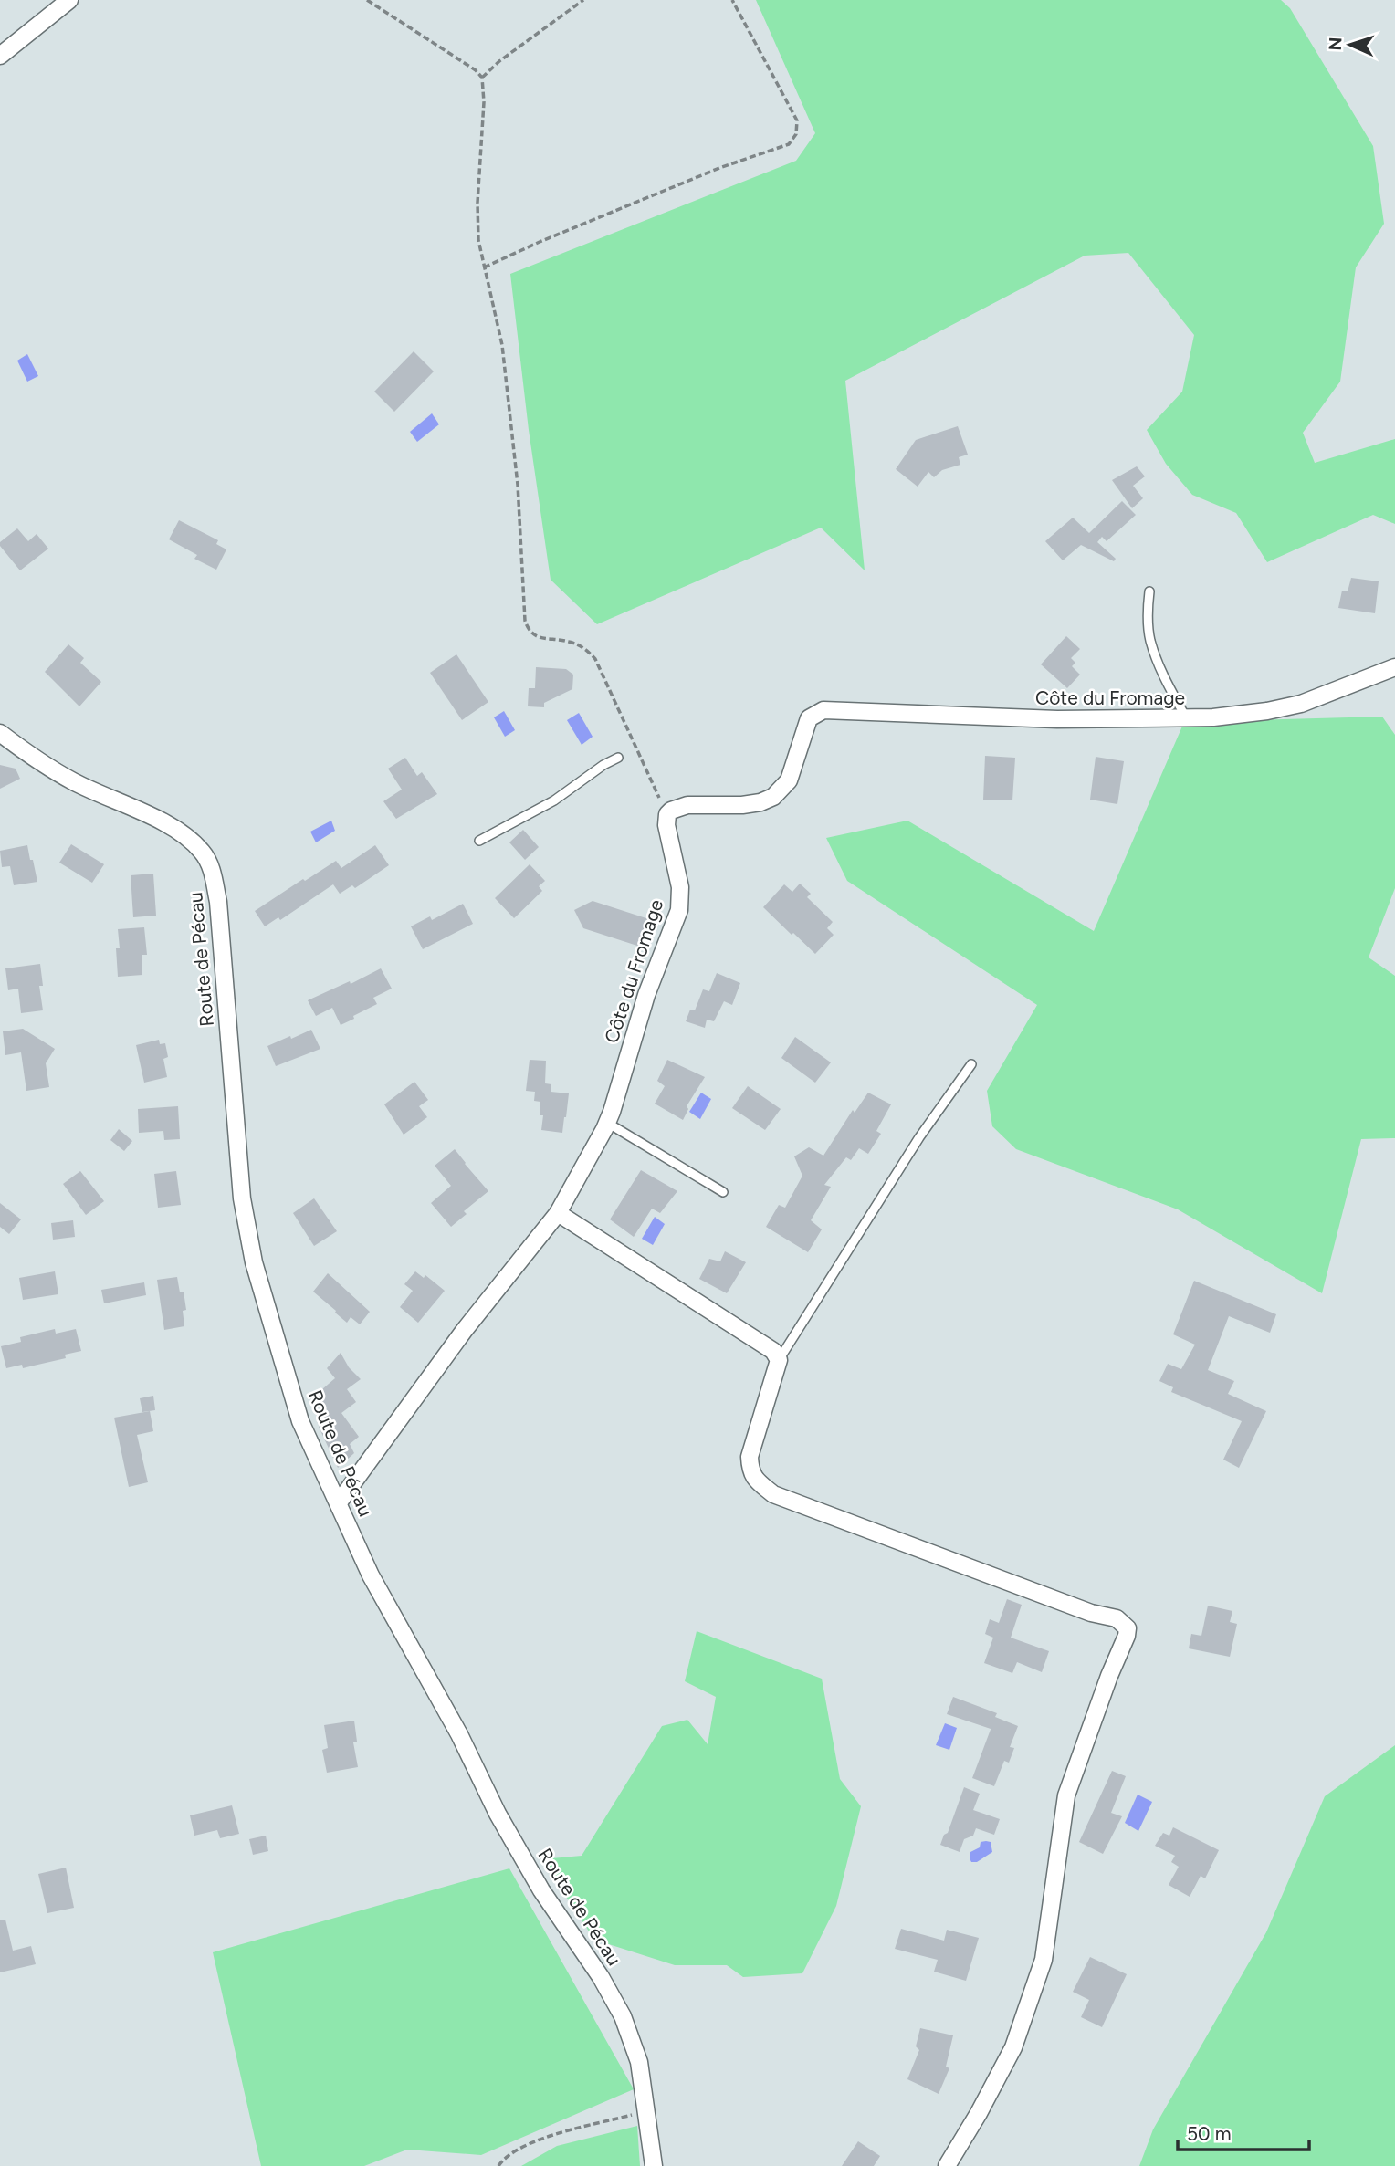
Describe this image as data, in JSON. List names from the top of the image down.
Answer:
{
  "streets": {
    "street": ["Côte du Fromage", "Route de Pécau"]
  },
  "crossings": [
    ["Côte du Fromage", "Route de Pécau"]
  ],
  "scale_bar": "50 m",
  "north": "left"
}
